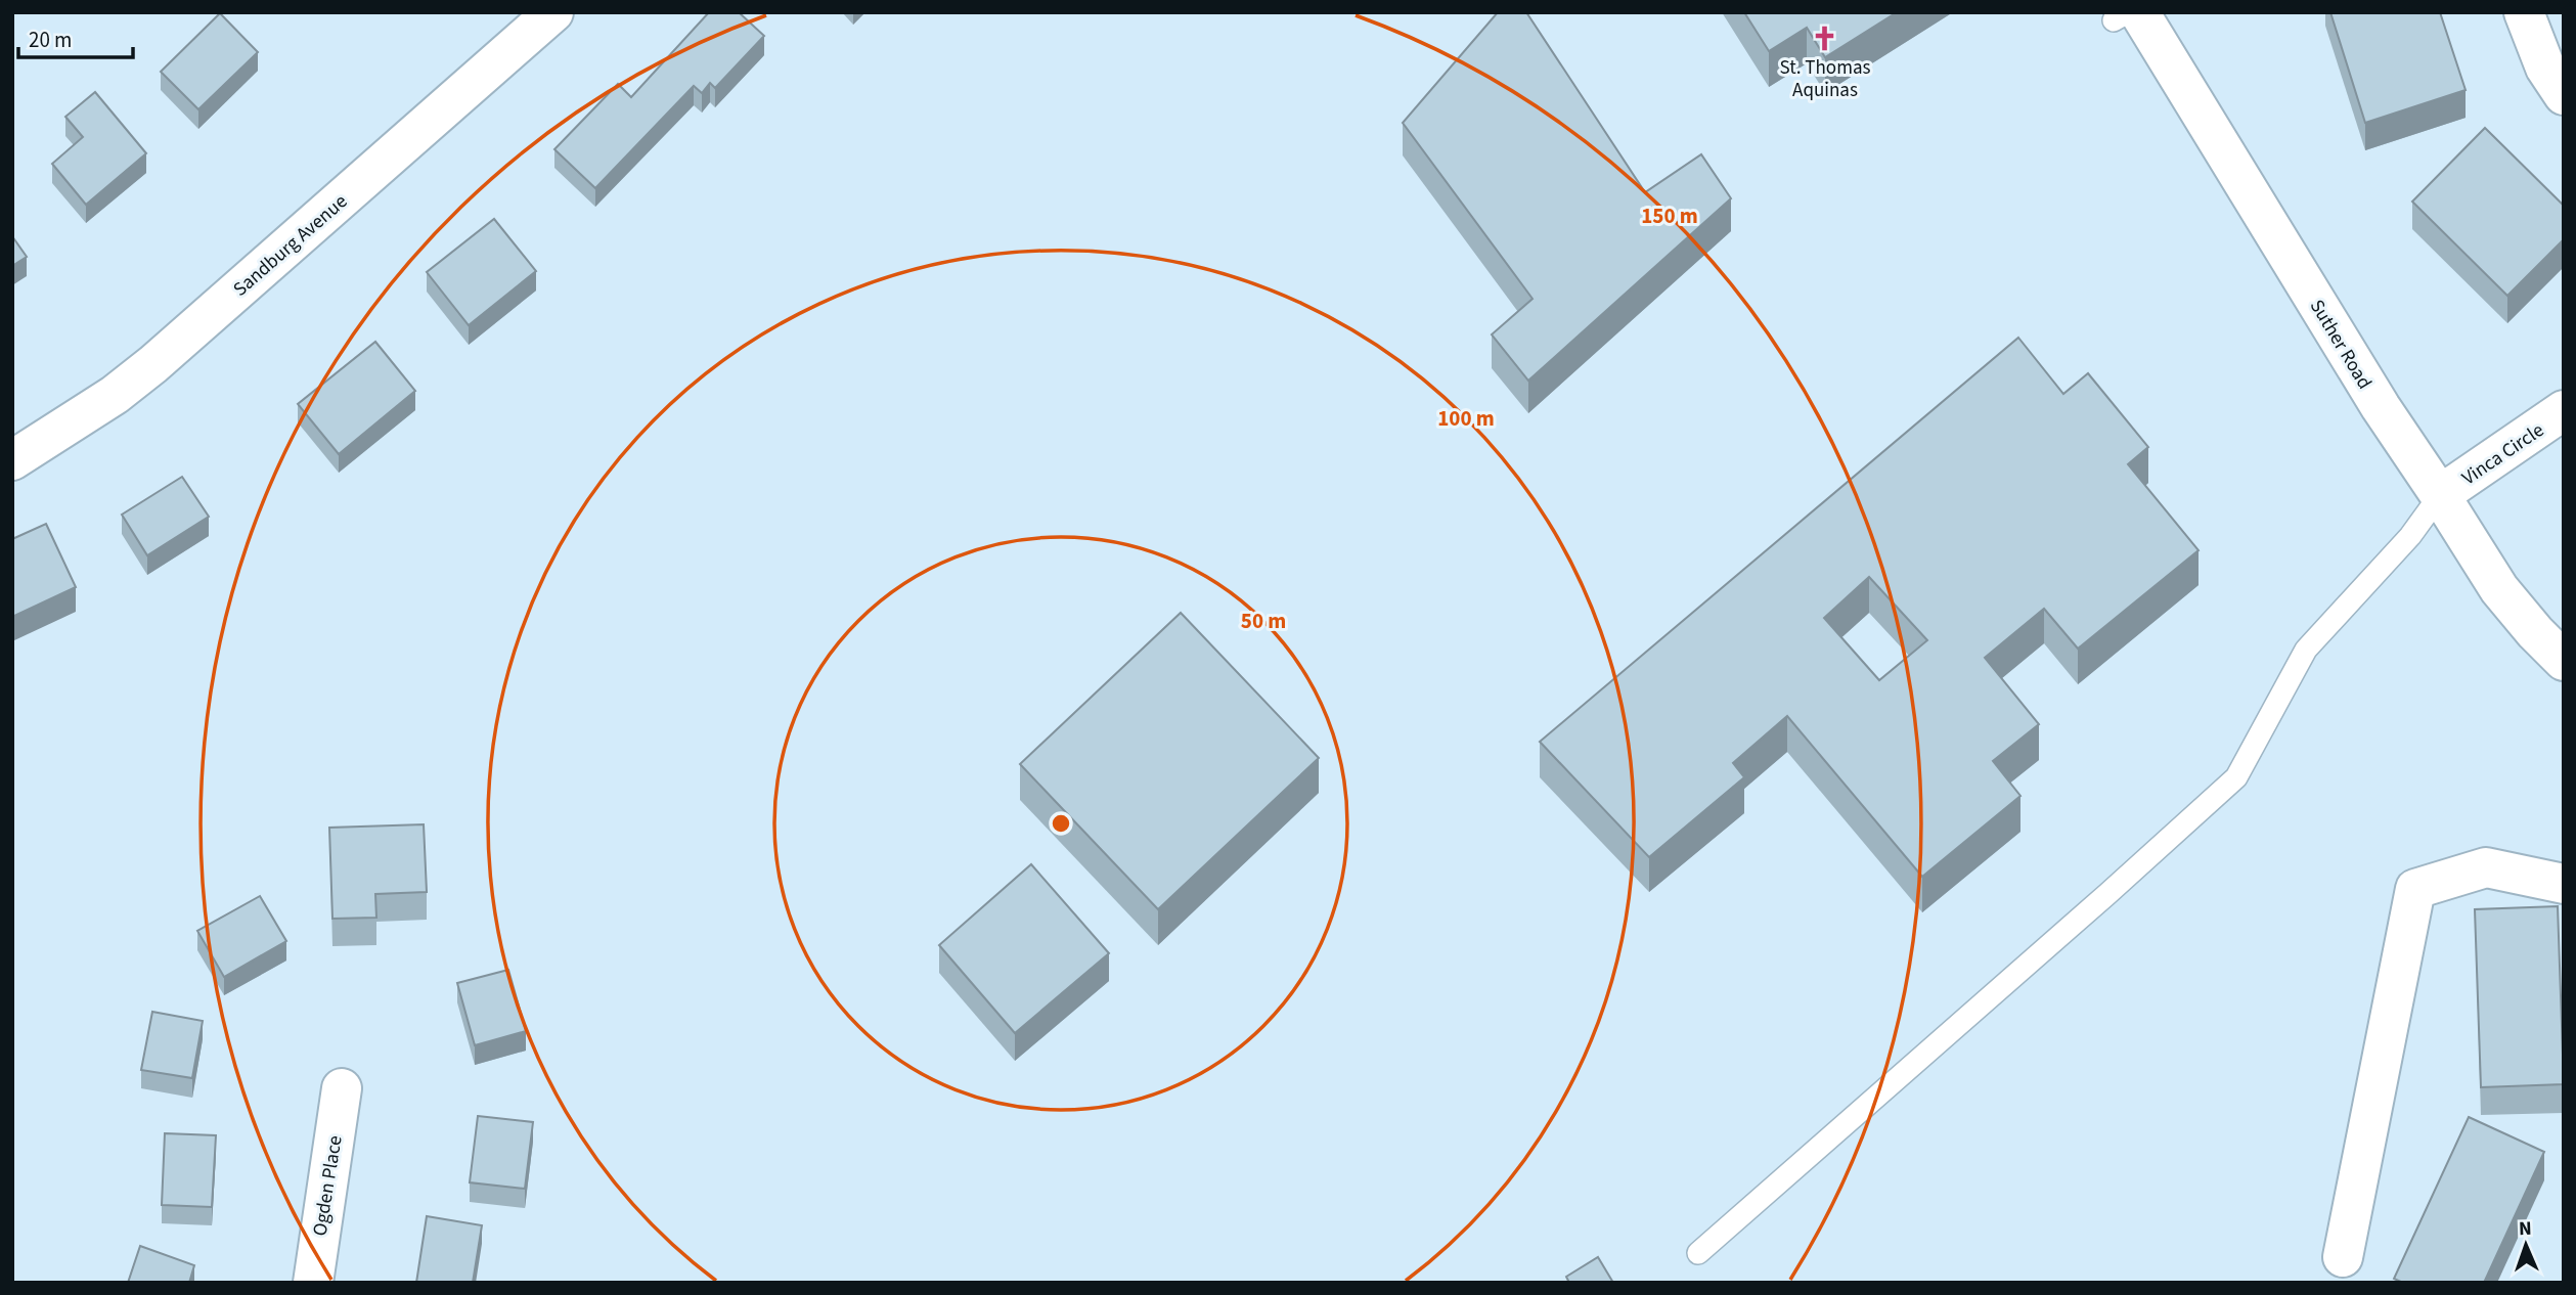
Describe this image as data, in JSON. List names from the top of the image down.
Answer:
{
  "streets": {
    "street": [
      "Sandburg Avenue",
      "Suther Road",
      "Vinca Circle",
      "Ogden Place"
    ]
  },
  "crossings": [
    ["Suther Road", "Vinca Circle"]
  ],
  "places": {
    "church": ["St. Thomas Aquinas"]
  },
  "scale_bar": "20 m",
  "north": "top",
  "rings": ["150 m", "100 m", "50 m"]
}
